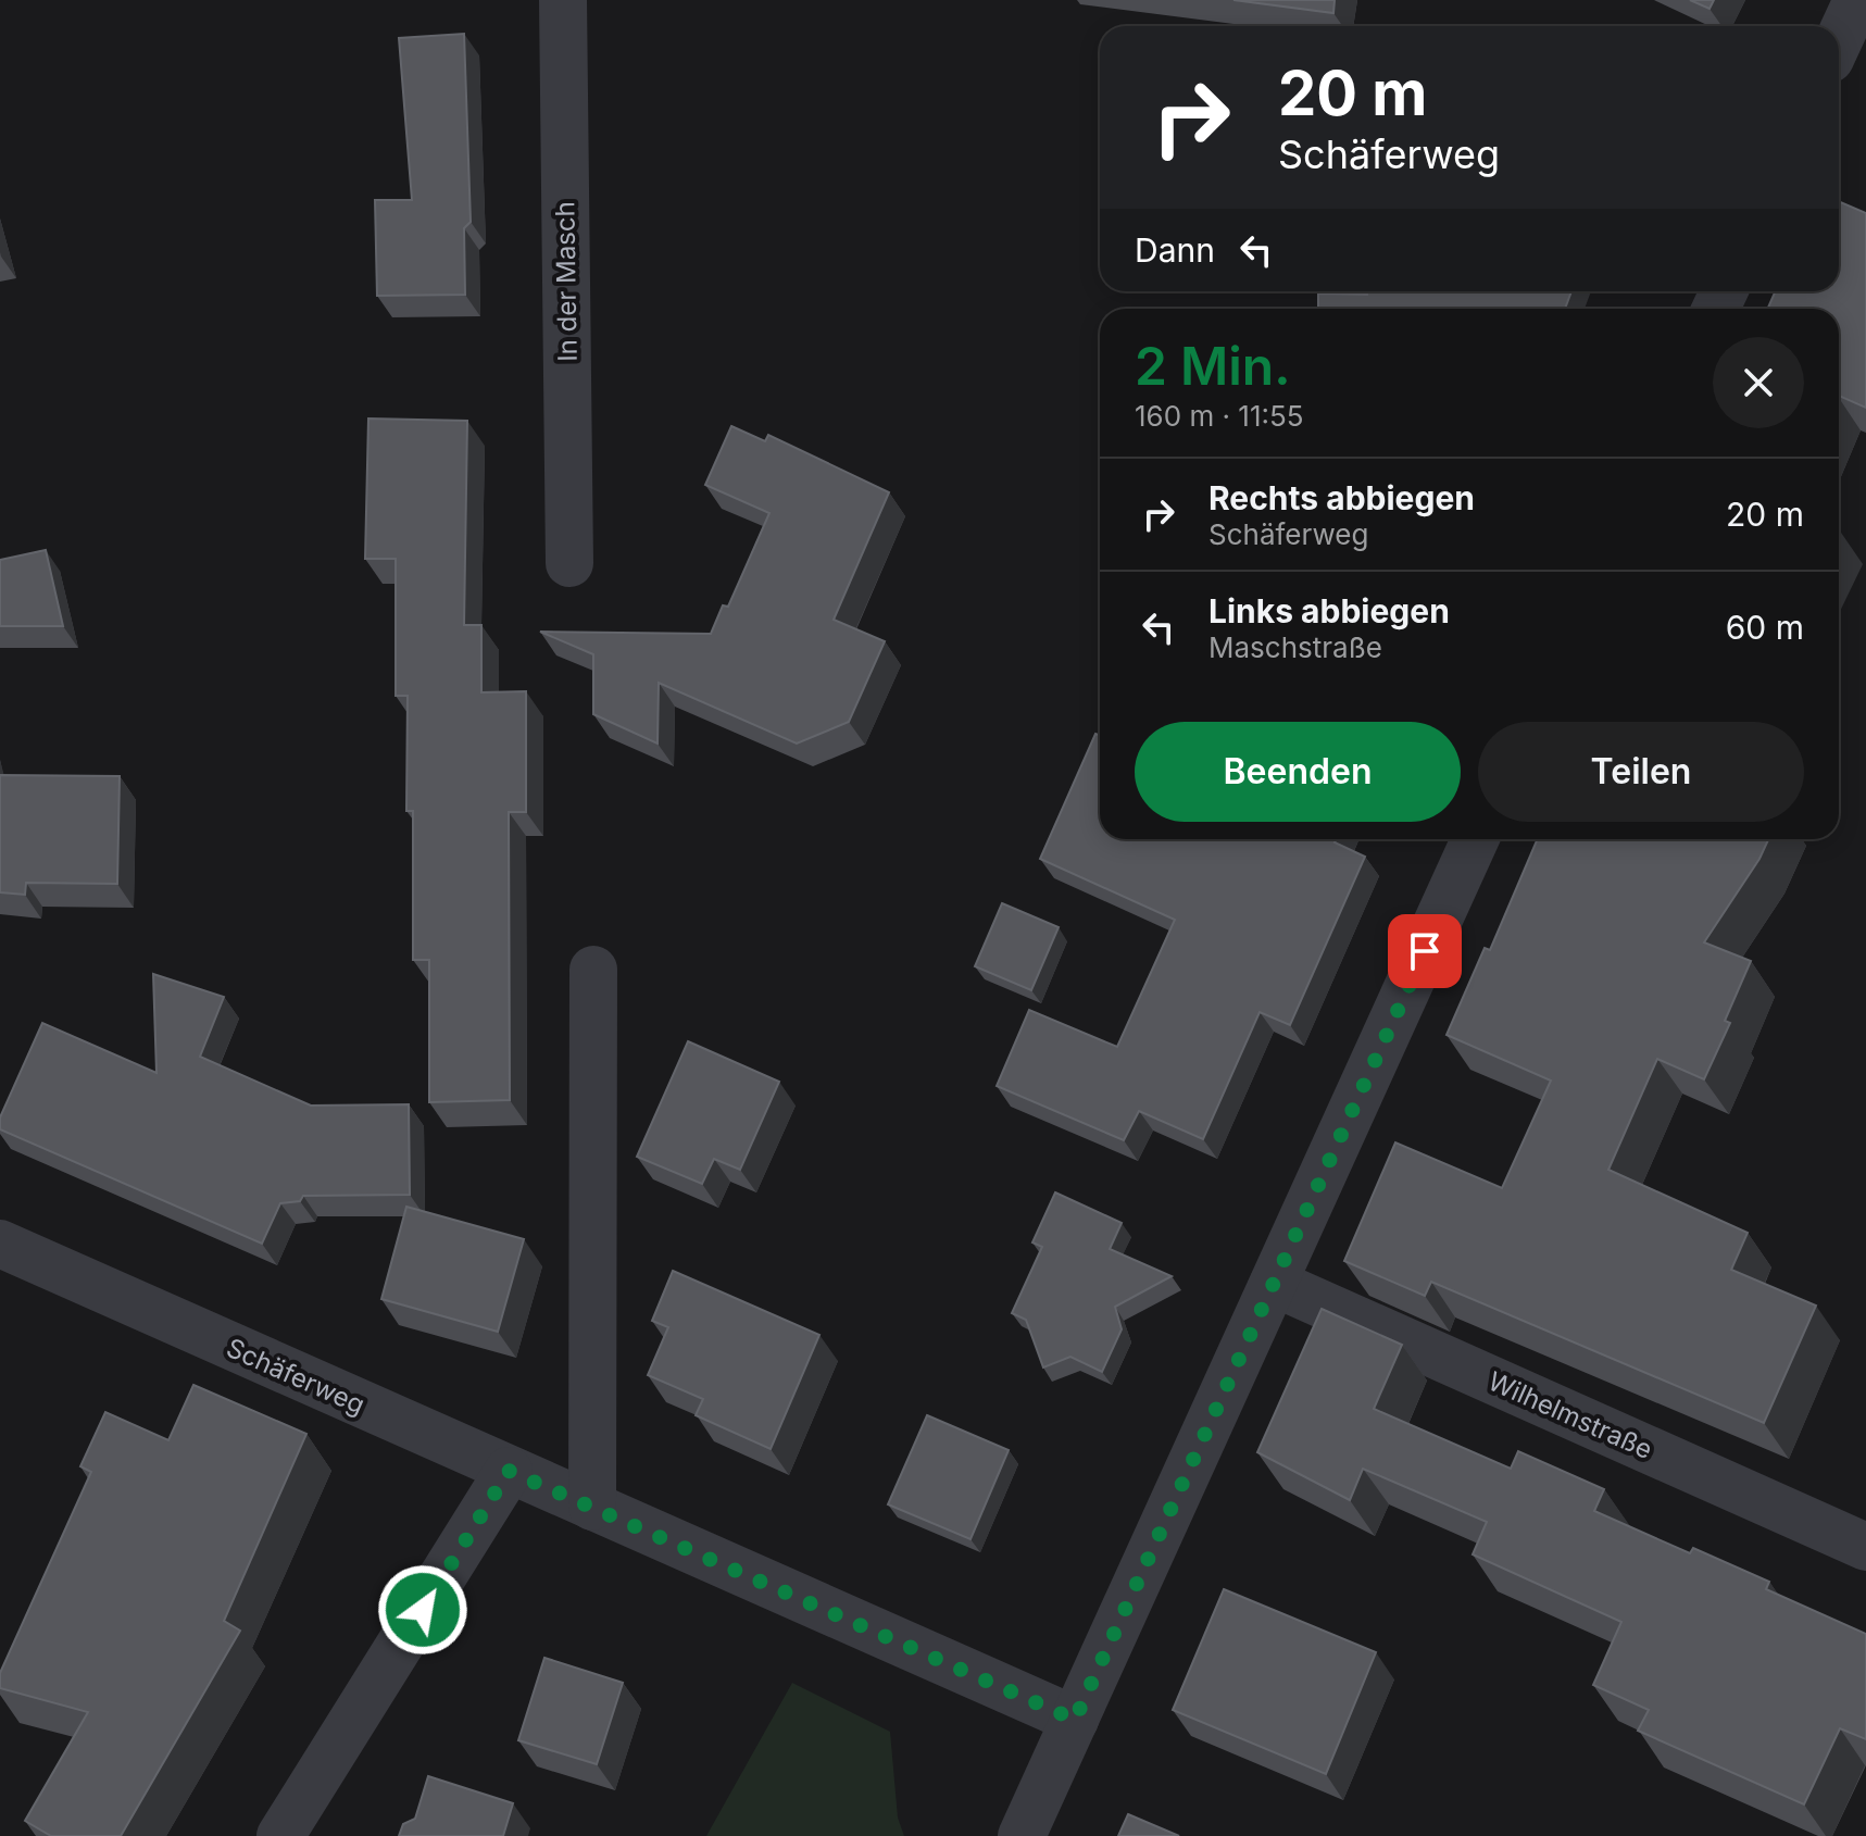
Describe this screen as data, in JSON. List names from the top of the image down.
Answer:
{
  "streets": {
    "street": ["In der Masch", "Schäferweg", "Wilhelmstraße"]
  },
  "page": {
    "turn": ["20 m", "Schäferweg"],
    "then": "Dann",
    "heading": ["2 Min.", "160 m · 11:55"],
    "list": [
      {
        "name": "Rechts abbiegen",
        "note": "Schäferweg",
        "value": "20 m"
      },
      {
        "name": "Links abbiegen",
        "note": "Maschstraße",
        "value": "60 m"
      }
    ],
    "buttons": ["Beenden", "Teilen"]
  }
}
